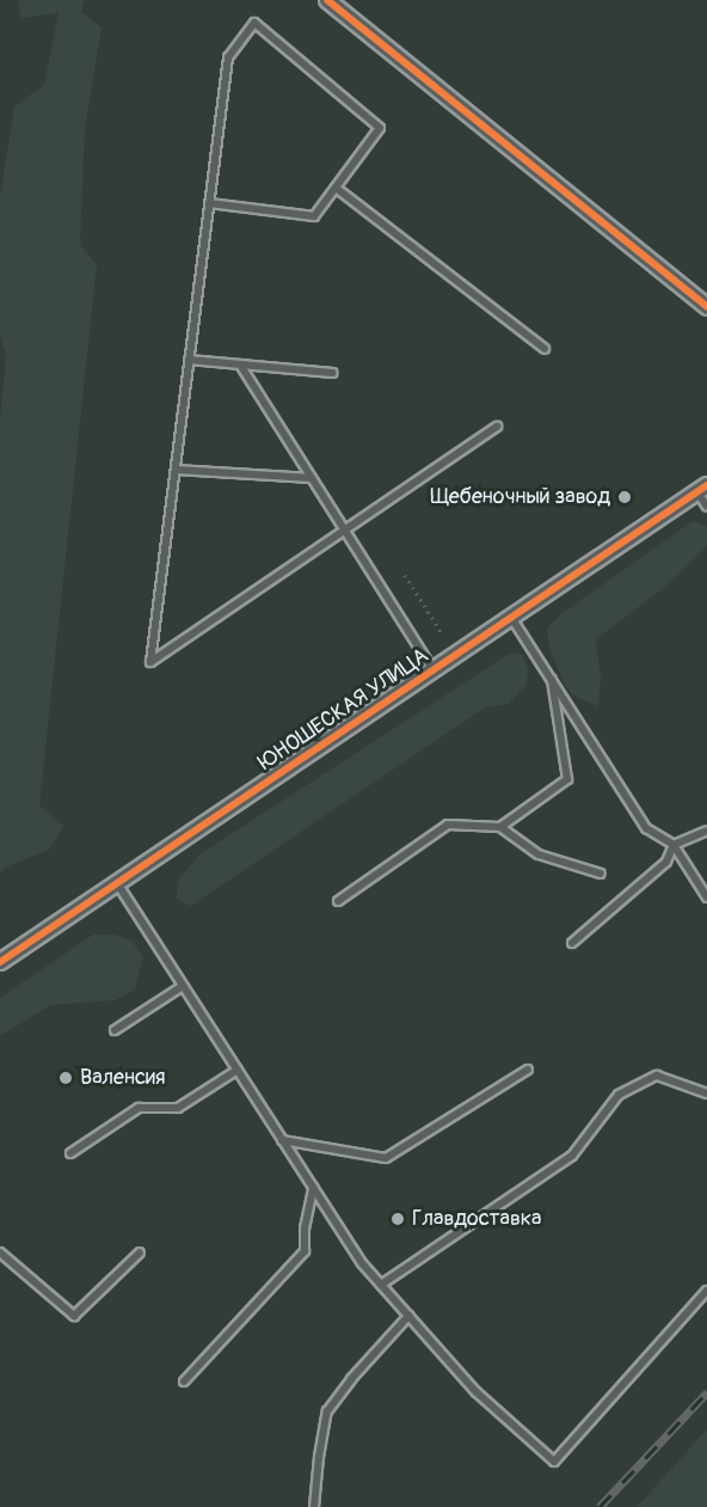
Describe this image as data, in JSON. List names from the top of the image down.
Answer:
{
  "streets": {
    "street": ["ЮНОШЕСКАЯ УЛИЦА"]
  },
  "places": ["Щебеночный завод", "Валенсия", "Главдоставка"]
}
